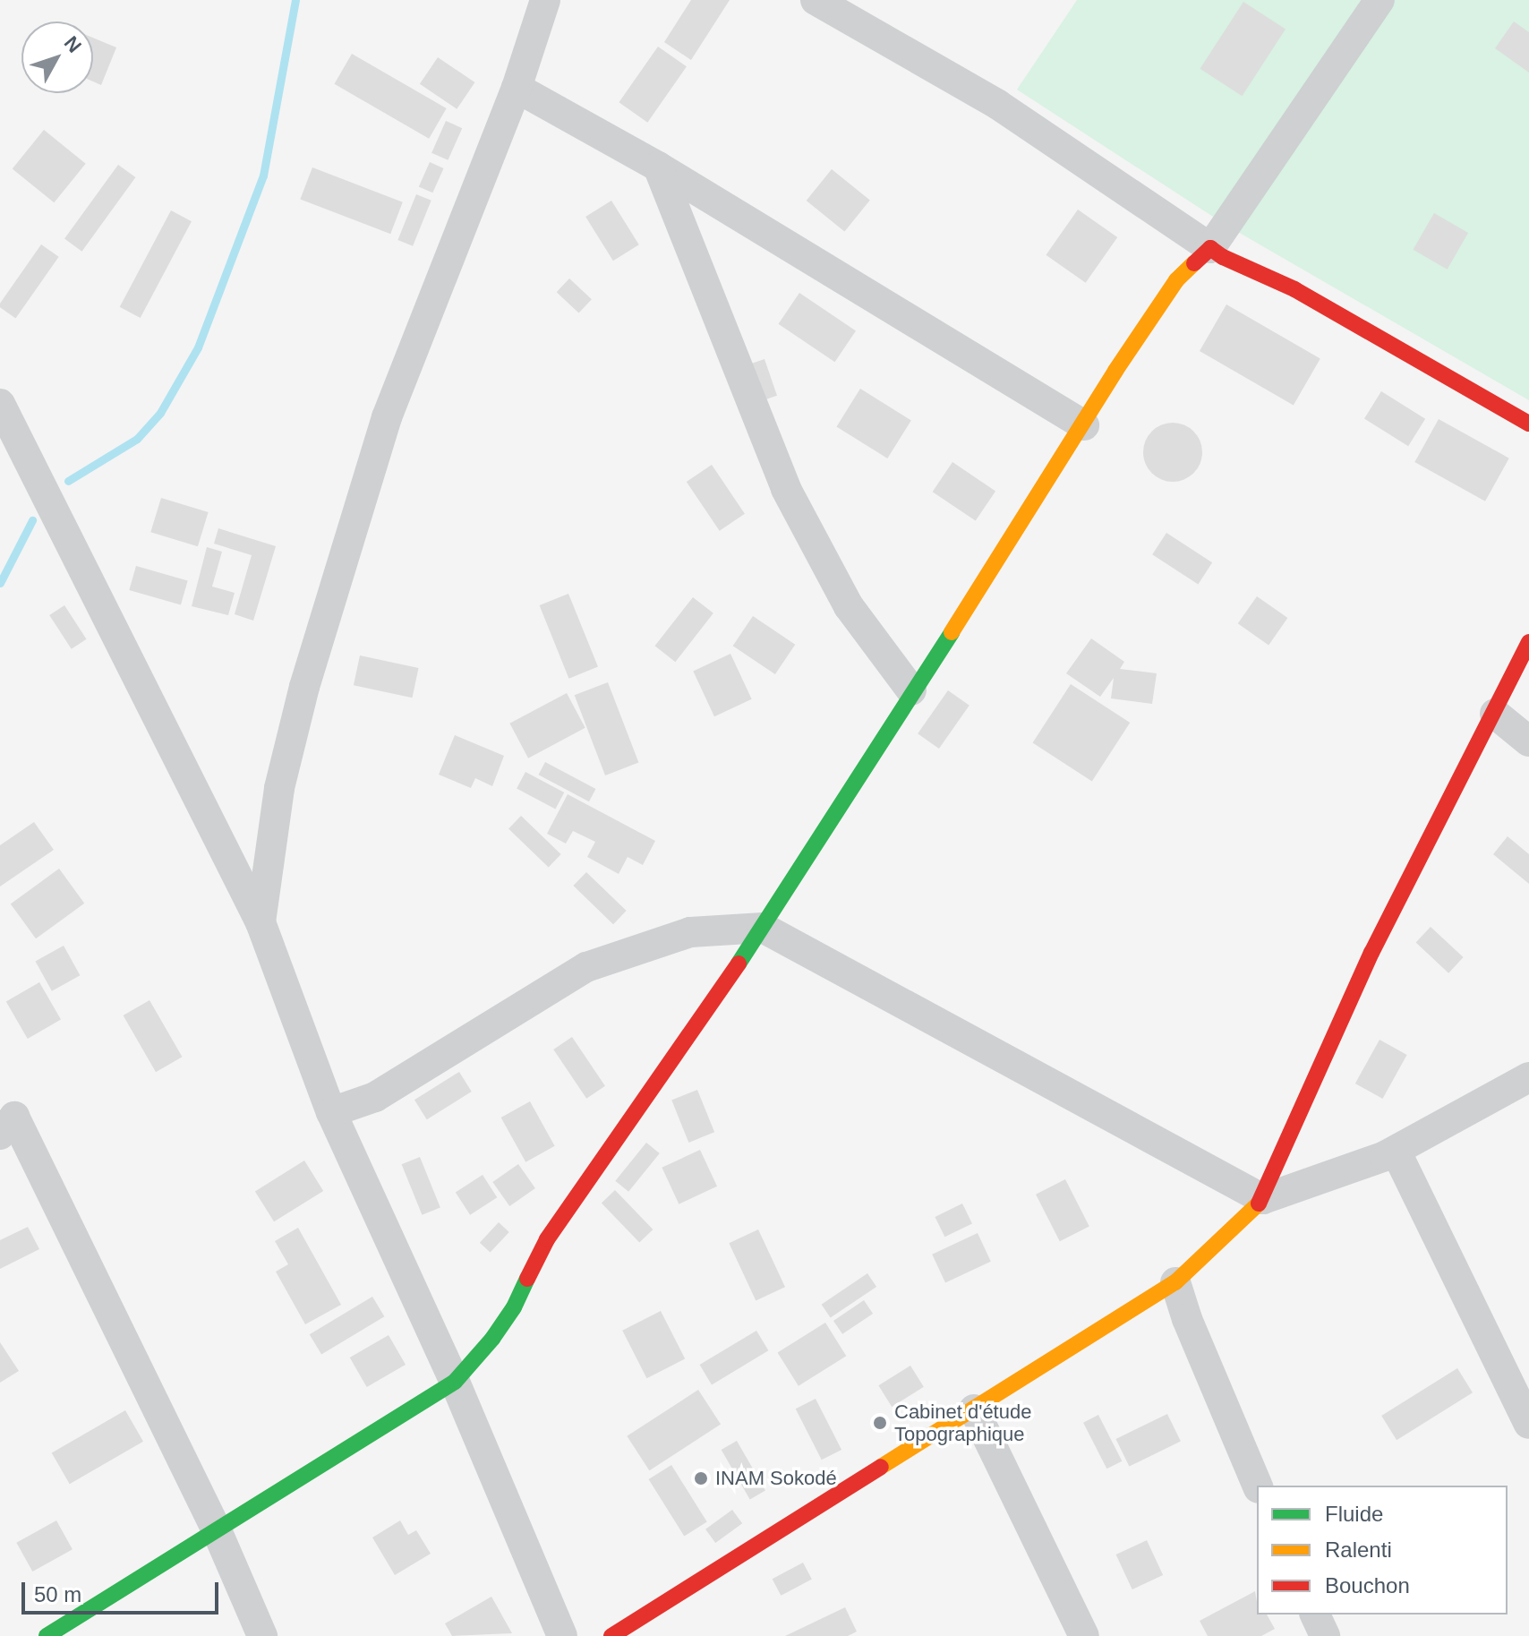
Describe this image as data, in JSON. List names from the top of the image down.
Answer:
{
  "places": ["Cabinet d'étude Topographique", "INAM Sokodé"],
  "legend": ["Fluide", "Ralenti", "Bouchon"],
  "scale_bar": "50 m",
  "north": "top right"
}
